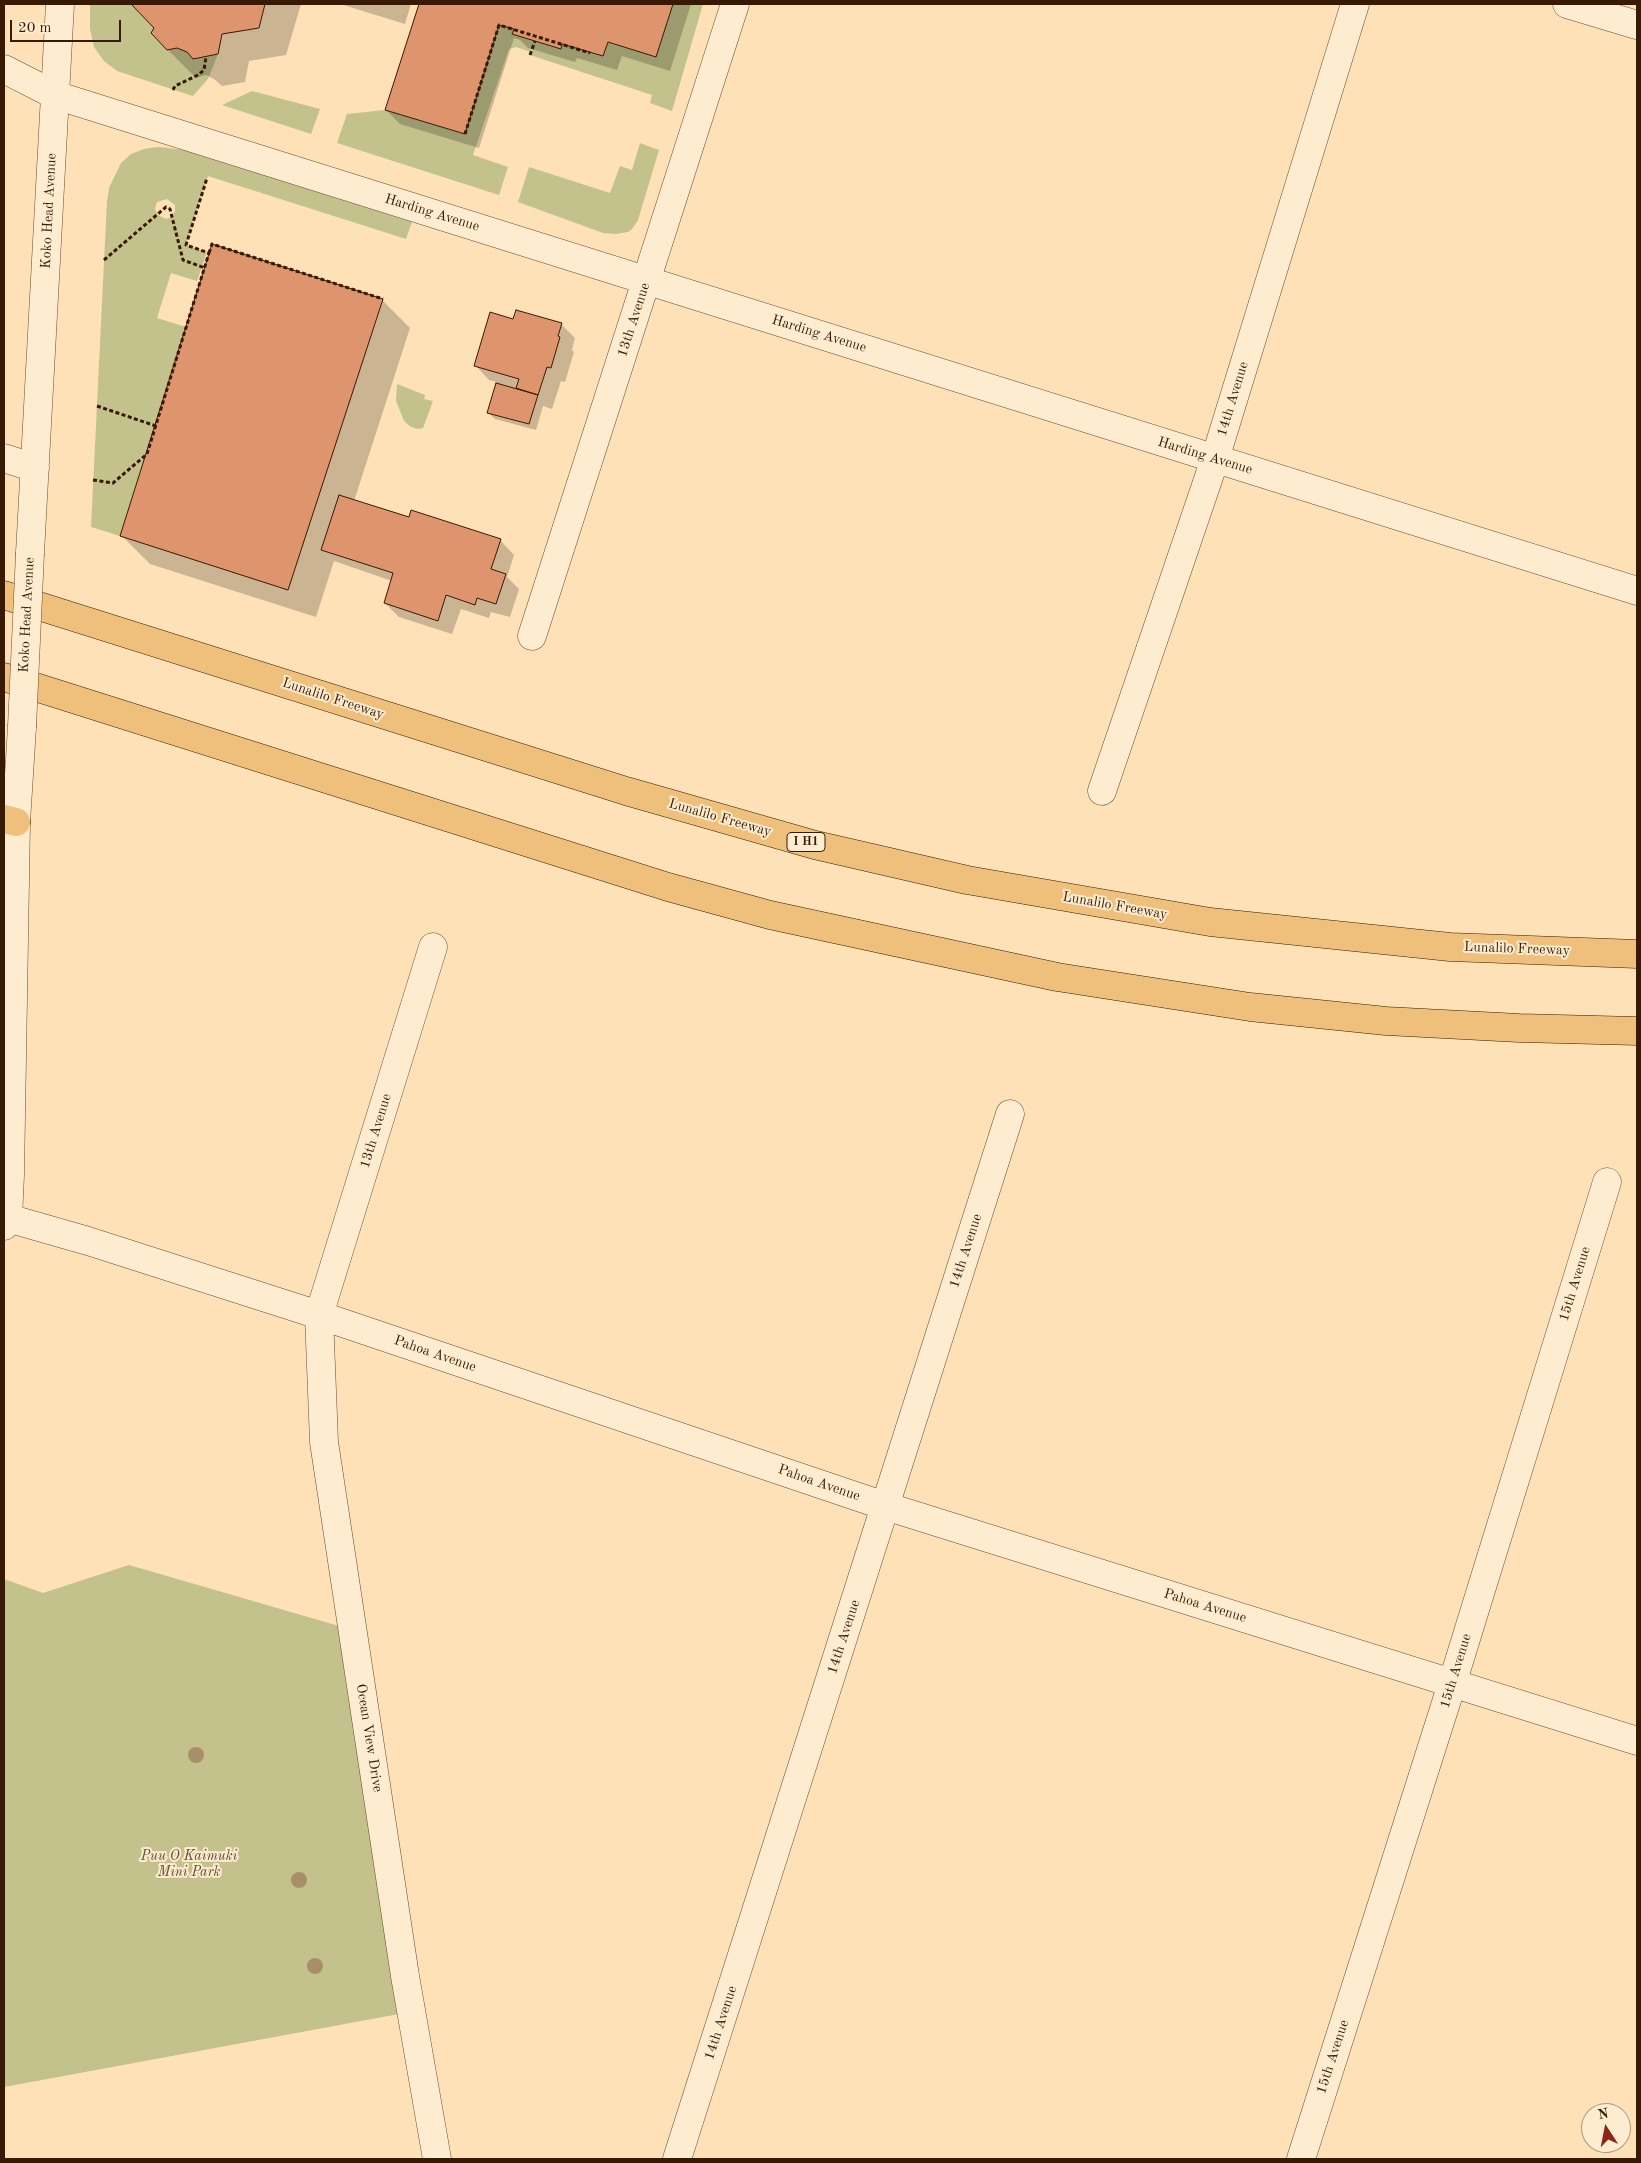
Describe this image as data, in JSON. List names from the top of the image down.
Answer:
{
  "streets": {
    "highway": ["Lunalilo Freeway", "I H1"],
    "street": [
      "Koko Head Avenue",
      "Harding Avenue",
      "13th Avenue",
      "14th Avenue",
      "15th Avenue",
      "Pahoa Avenue",
      "Ocean View Drive"
    ]
  },
  "crossings": [
    ["Koko Head Avenue", "Harding Avenue"],
    ["Koko Head Avenue", "Pahoa Avenue"],
    ["Harding Avenue", "13th Avenue"],
    ["Harding Avenue", "14th Avenue"],
    ["13th Avenue", "Pahoa Avenue"],
    ["13th Avenue", "Ocean View Drive"],
    ["14th Avenue", "Pahoa Avenue"],
    ["15th Avenue", "Pahoa Avenue"],
    ["Pahoa Avenue", "Ocean View Drive"]
  ],
  "parks": ["Puu O Kaimuki Mini Park"],
  "scale_bar": "20 m",
  "north": "top"
}
